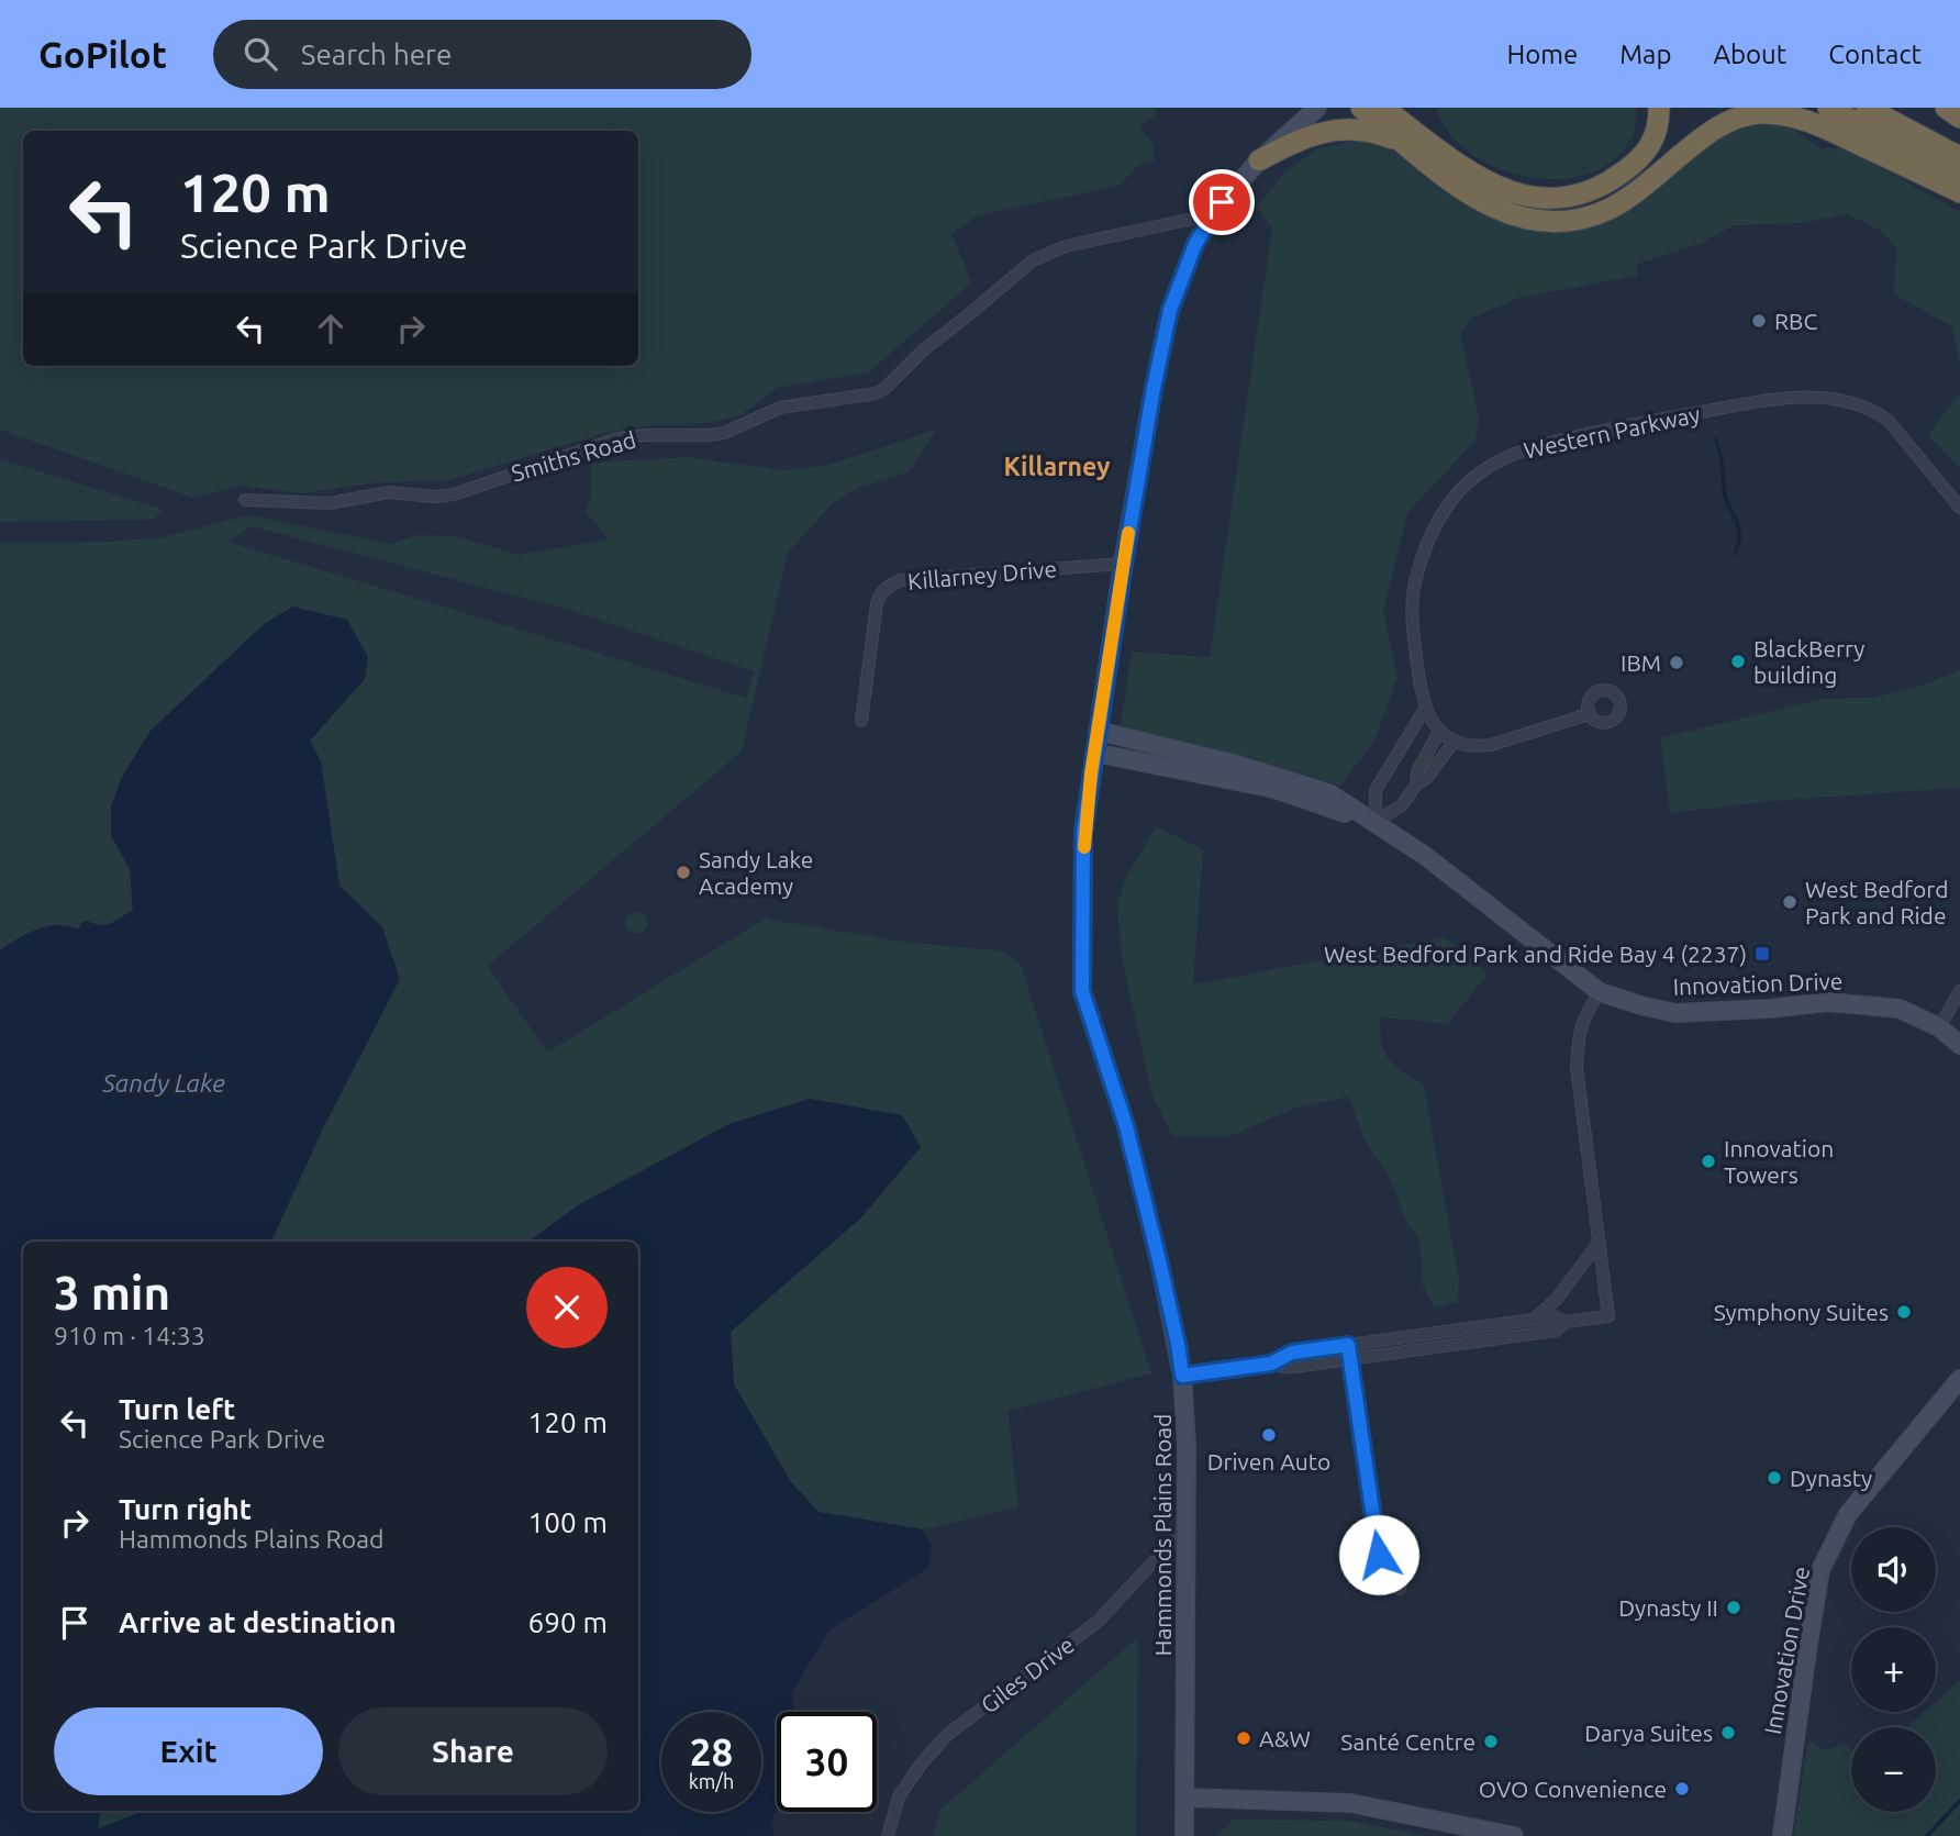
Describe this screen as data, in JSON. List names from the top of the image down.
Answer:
{
  "streets": {
    "street": [
      "Western Parkway",
      "Smiths Road",
      "Killarney Drive",
      "Innovation Drive",
      "Hammonds Plains Road",
      "Giles Drive"
    ]
  },
  "crossings": [
    ["Smiths Road", "Hammonds Plains Road"],
    ["Killarney Drive", "Hammonds Plains Road"],
    ["Innovation Drive", "Hammonds Plains Road"],
    ["Hammonds Plains Road", "Giles Drive"]
  ],
  "districts": ["Killarney"],
  "water": ["Sandy Lake"],
  "places": {
    "other": [
      "RBC",
      "BlackBerry building",
      "IBM",
      "Sandy Lake Academy",
      "West Bedford Park and Ride",
      "Innovation Towers",
      "Symphony Suites",
      "Driven Auto",
      "Dynasty",
      "Dynasty II",
      "Darya Suites",
      "A&W",
      "Santé Centre",
      "OVO Convenience"
    ],
    "transit": ["West Bedford Park and Ride Bay 4 (2237)"]
  },
  "page": {
    "header": "GoPilot",
    "search": "Search here",
    "nav": [
      "Home",
      "Map",
      "About",
      "Contact"
    ],
    "turn": ["120 m", "Science Park Drive"],
    "heading": ["3 min", "910 m · 14:33"],
    "list": [
      {
        "name": "Turn left",
        "note": "Science Park Drive",
        "value": "120 m"
      },
      {
        "name": "Turn right",
        "note": "Hammonds Plains Road",
        "value": "100 m"
      },
      {
        "name": "Arrive at destination",
        "value": "690 m"
      }
    ],
    "map_buttons": ["+", "−"],
    "buttons": ["Exit", "Share"],
    "speed": "28 km/h",
    "limit": "30"
  }
}
